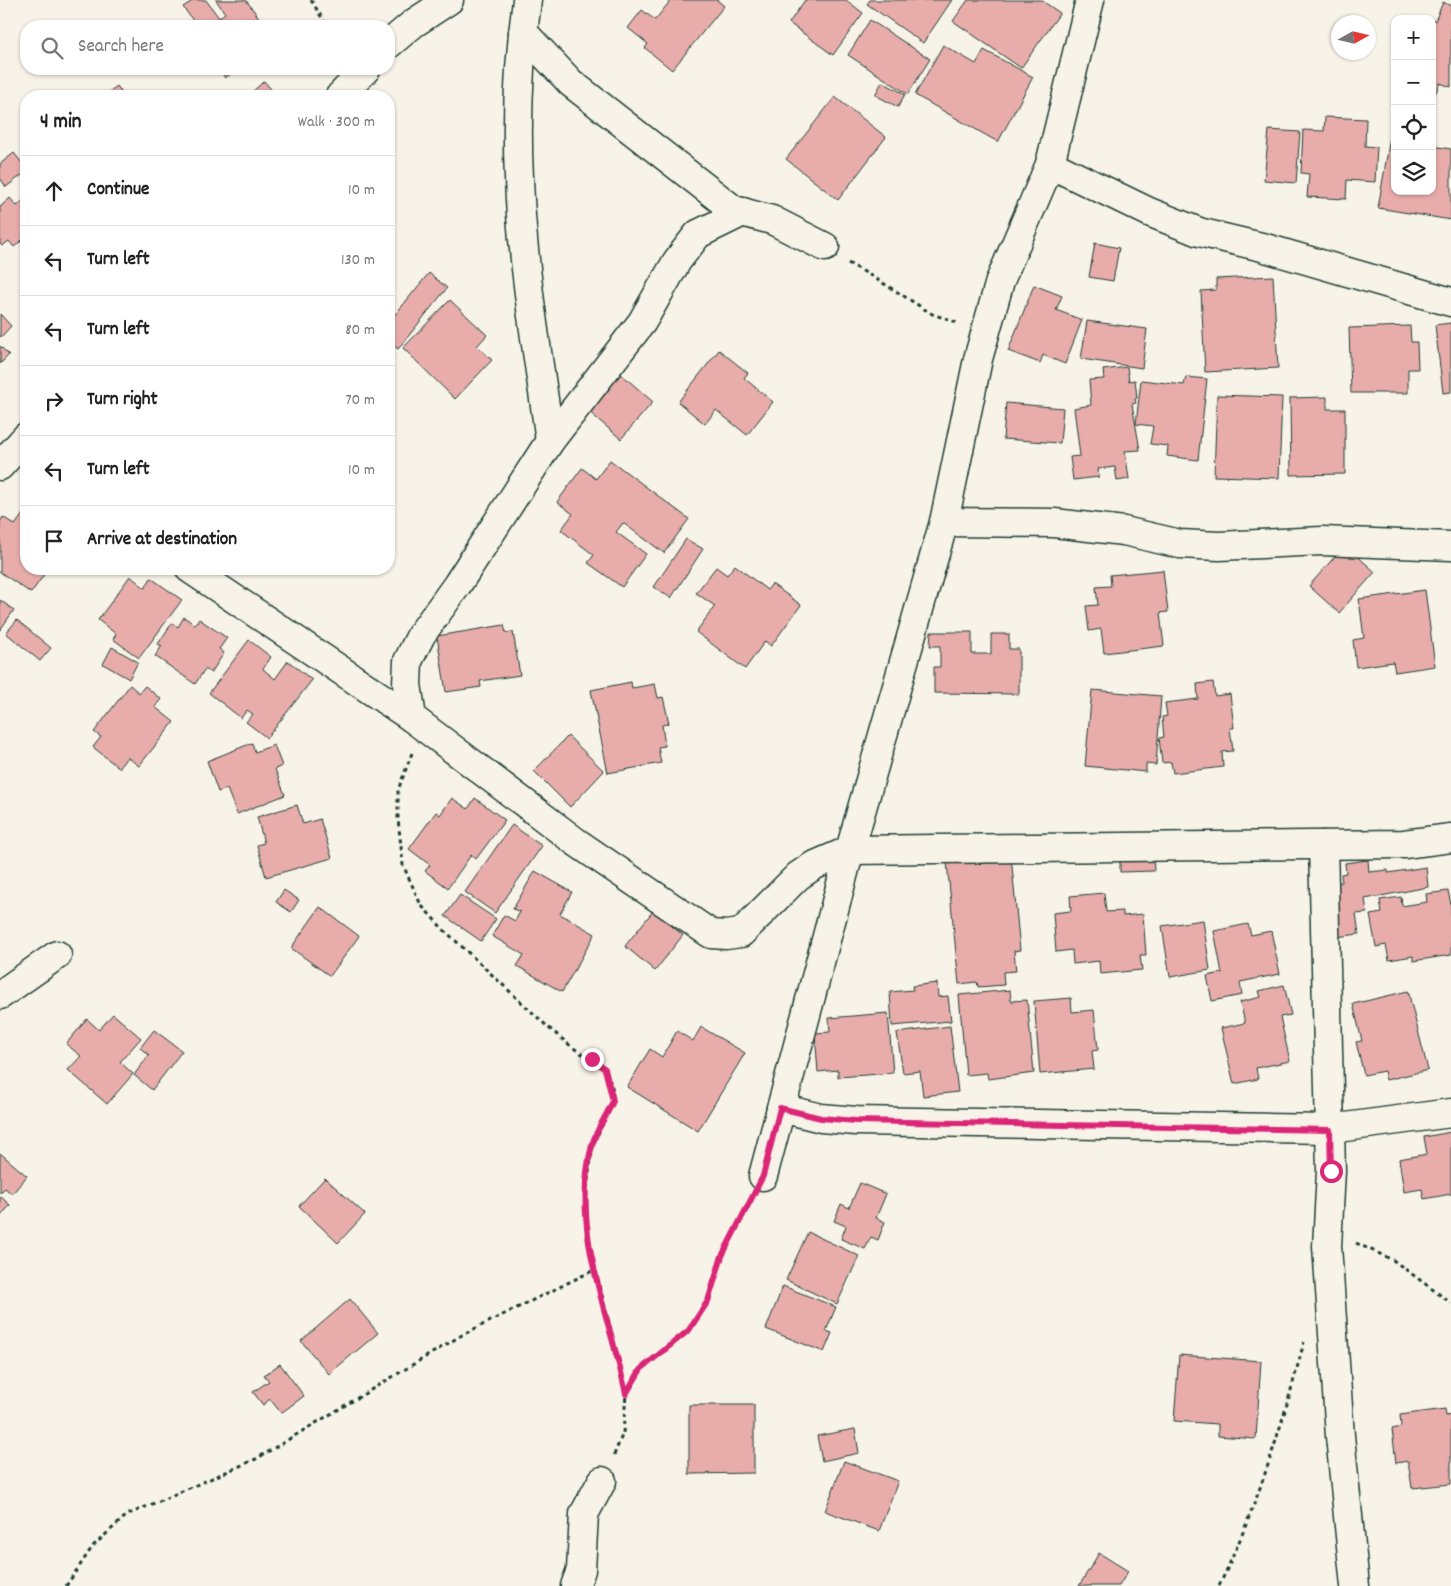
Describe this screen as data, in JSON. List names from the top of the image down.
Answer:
{
  "north": "right",
  "page": {
    "map_buttons": ["+", "−"],
    "search": "Search here",
    "heading": ["4 min", "Walk · 300 m"],
    "list": [
      ["Continue", "10 m"],
      ["Turn left", "130 m"],
      ["Turn left", "80 m"],
      ["Turn right", "70 m"],
      ["Turn left", "10 m"],
      "Arrive at destination"
    ]
  }
}
